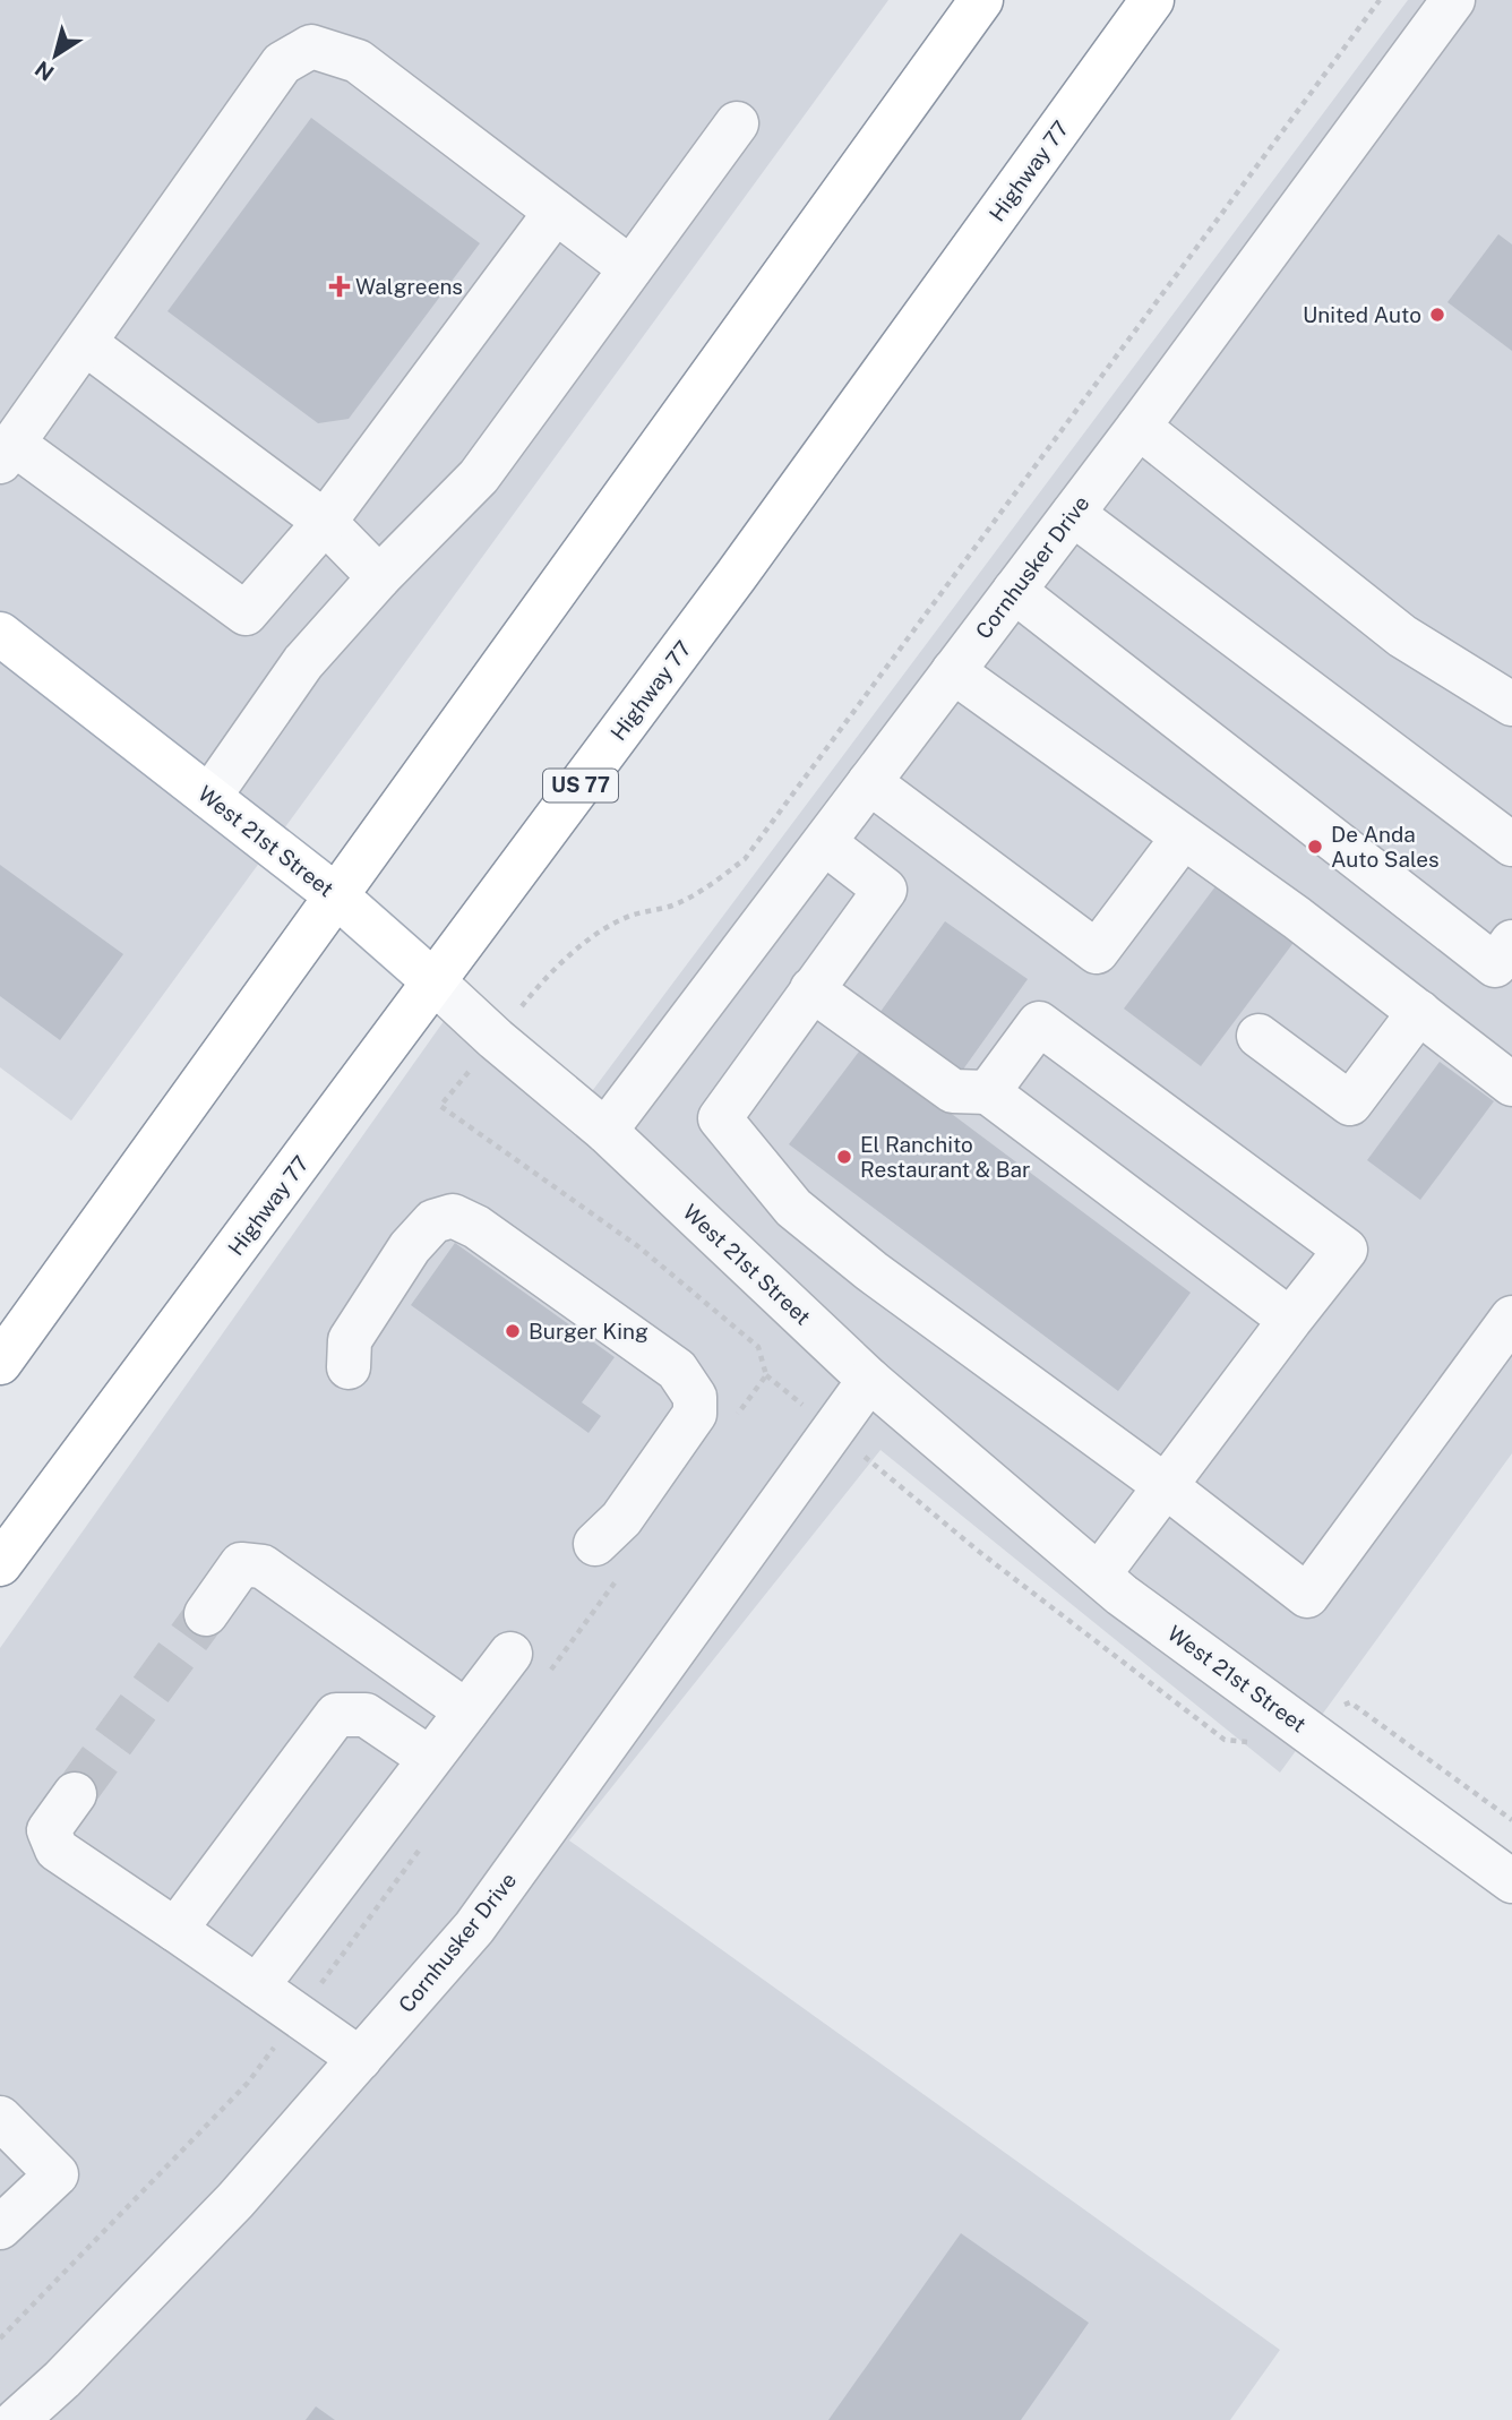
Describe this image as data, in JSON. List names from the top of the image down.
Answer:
{
  "streets": {
    "main road": ["Highway 77", "US 77", "West 21st Street"],
    "street": ["Cornhusker Drive"]
  },
  "crossings": [
    ["Highway 77", "West 21st Street"],
    ["Cornhusker Drive", "West 21st Street"]
  ],
  "places": {
    "health": ["Walgreens"],
    "other": [
      "United Auto",
      "De Anda Auto Sales",
      "El Ranchito Restaurant & Bar",
      "Burger King"
    ]
  },
  "north": "bottom left"
}
